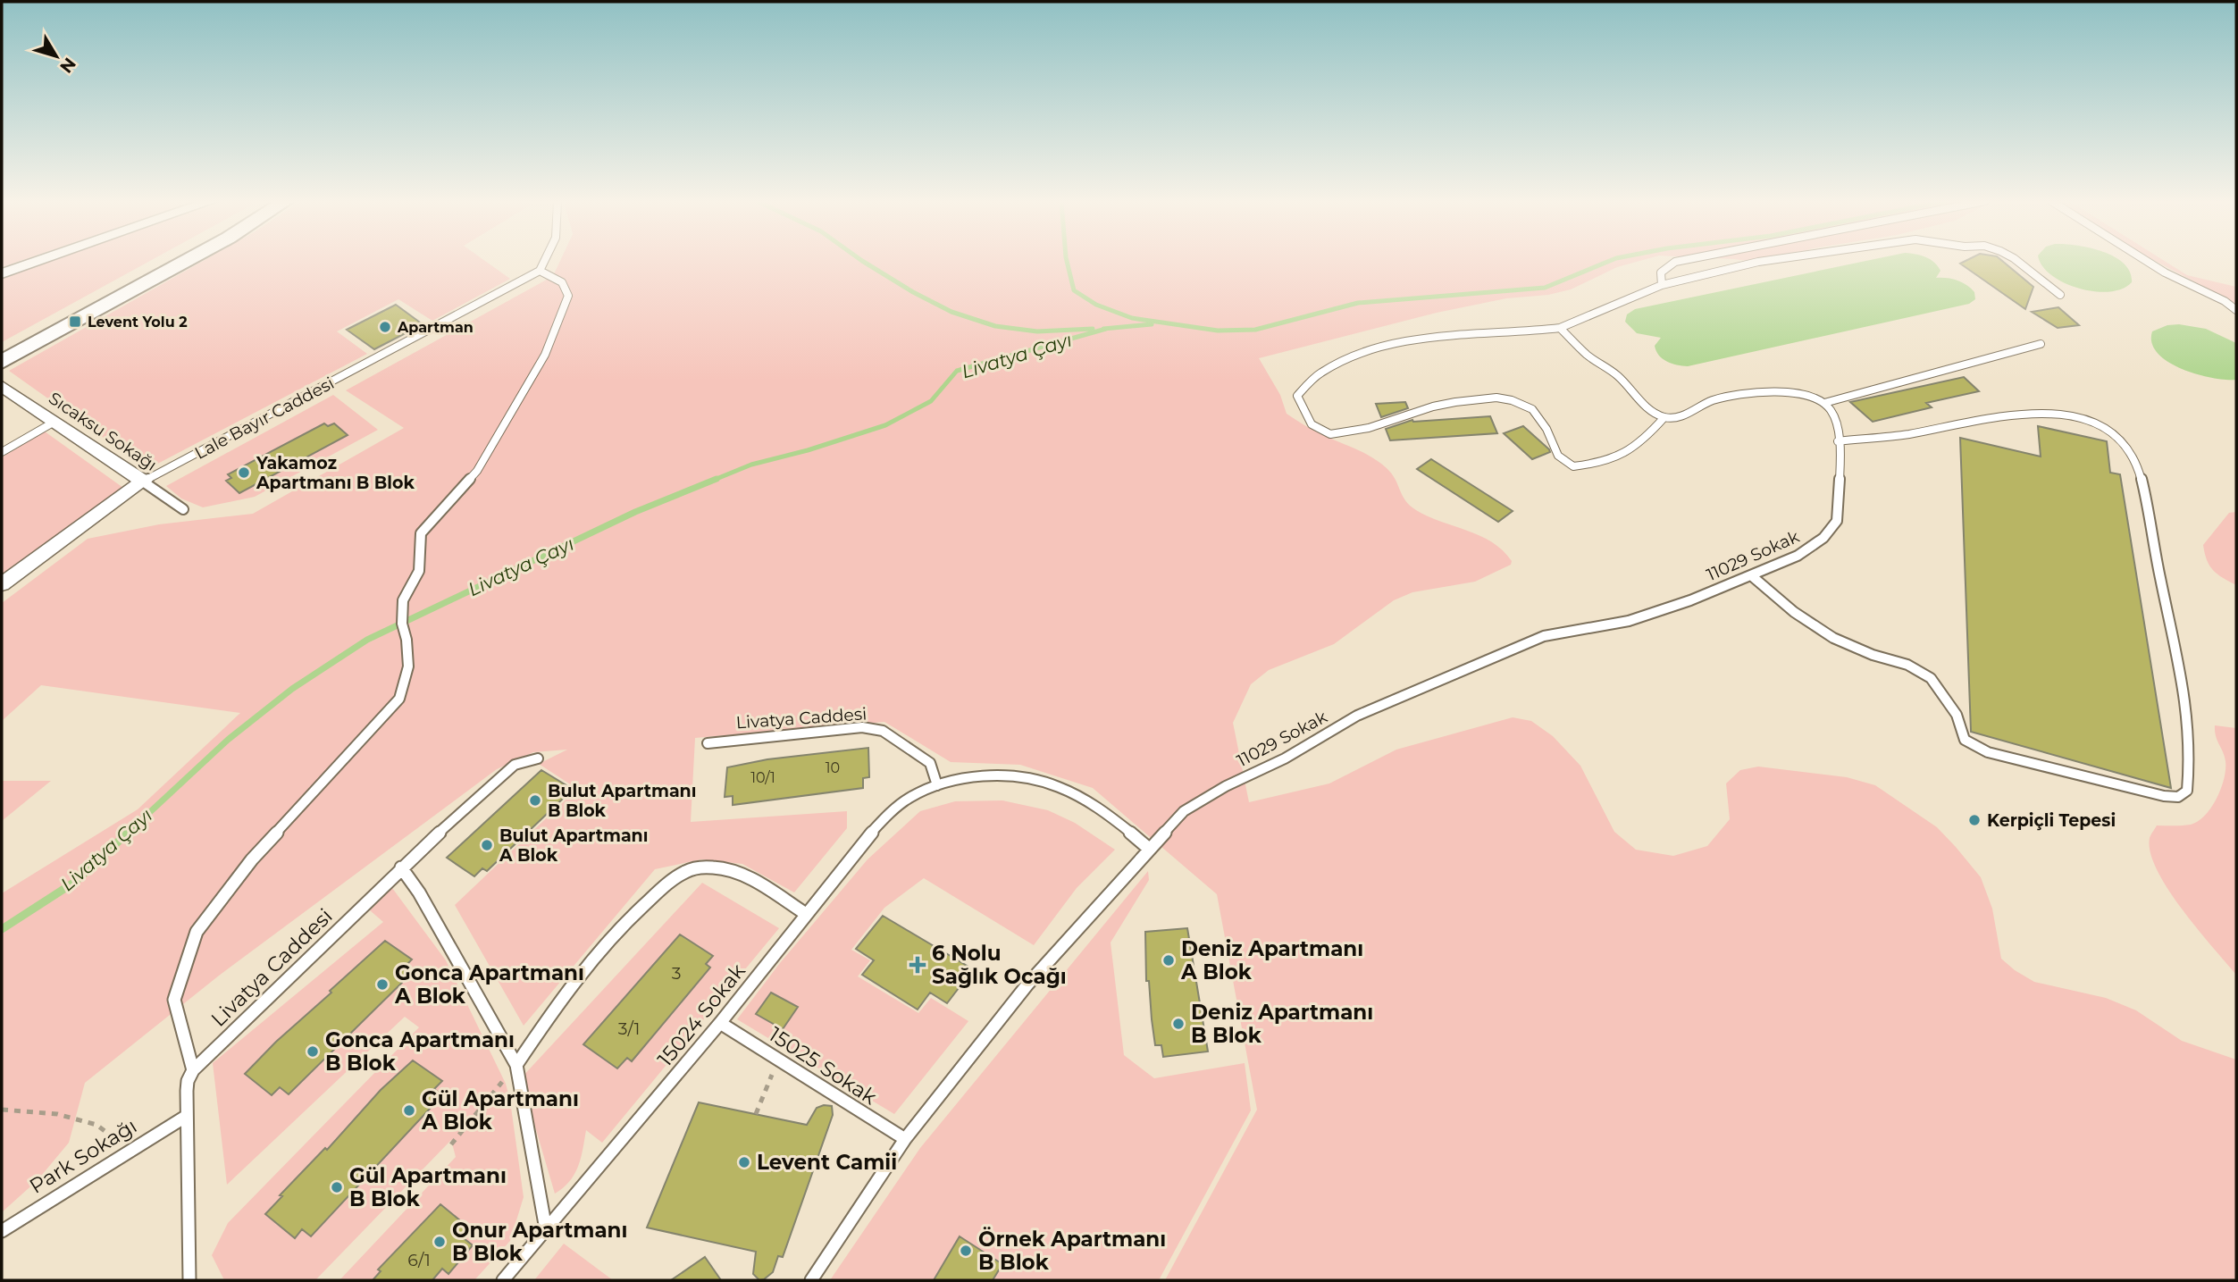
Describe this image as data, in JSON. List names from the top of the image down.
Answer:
{
  "streets": {
    "street": ["Lale Bayır Caddesi", "Sıcaksu Sokağı"],
    "lane": [
      "11029 Sokak",
      "Livatya Caddesi",
      "15024 Sokak",
      "15025 Sokak",
      "Park Sokağı"
    ]
  },
  "crossings": [
    ["Lale Bayır Caddesi", "Sıcaksu Sokağı"],
    ["11029 Sokak", "15025 Sokak"],
    ["Livatya Caddesi", "15024 Sokak"],
    ["15024 Sokak", "15025 Sokak"]
  ],
  "water": ["Livatya Çayı"],
  "places": {
    "transit": ["Levent Yolu 2"],
    "other": [
      "Apartman",
      "Yakamoz Apartmanı B Blok",
      "Bulut Apartmanı B Blok",
      "Kerpiçli Tepesi",
      "Bulut Apartmanı A Blok",
      "Deniz Apartmanı A Blok",
      "Gonca Apartmanı A Blok",
      "Deniz Apartmanı B Blok",
      "Gonca Apartmanı B Blok",
      "Gül Apartmanı A Blok",
      "Levent Camii",
      "Gül Apartmanı B Blok",
      "Onur Apartmanı B Blok",
      "Örnek Apartmanı B Blok"
    ],
    "health": ["6 Nolu Sağlık Ocağı"]
  },
  "house_numbers": [
    "10",
    "10/1",
    "3",
    "3/1",
    "6/1"
  ],
  "north": "bottom right"
}
